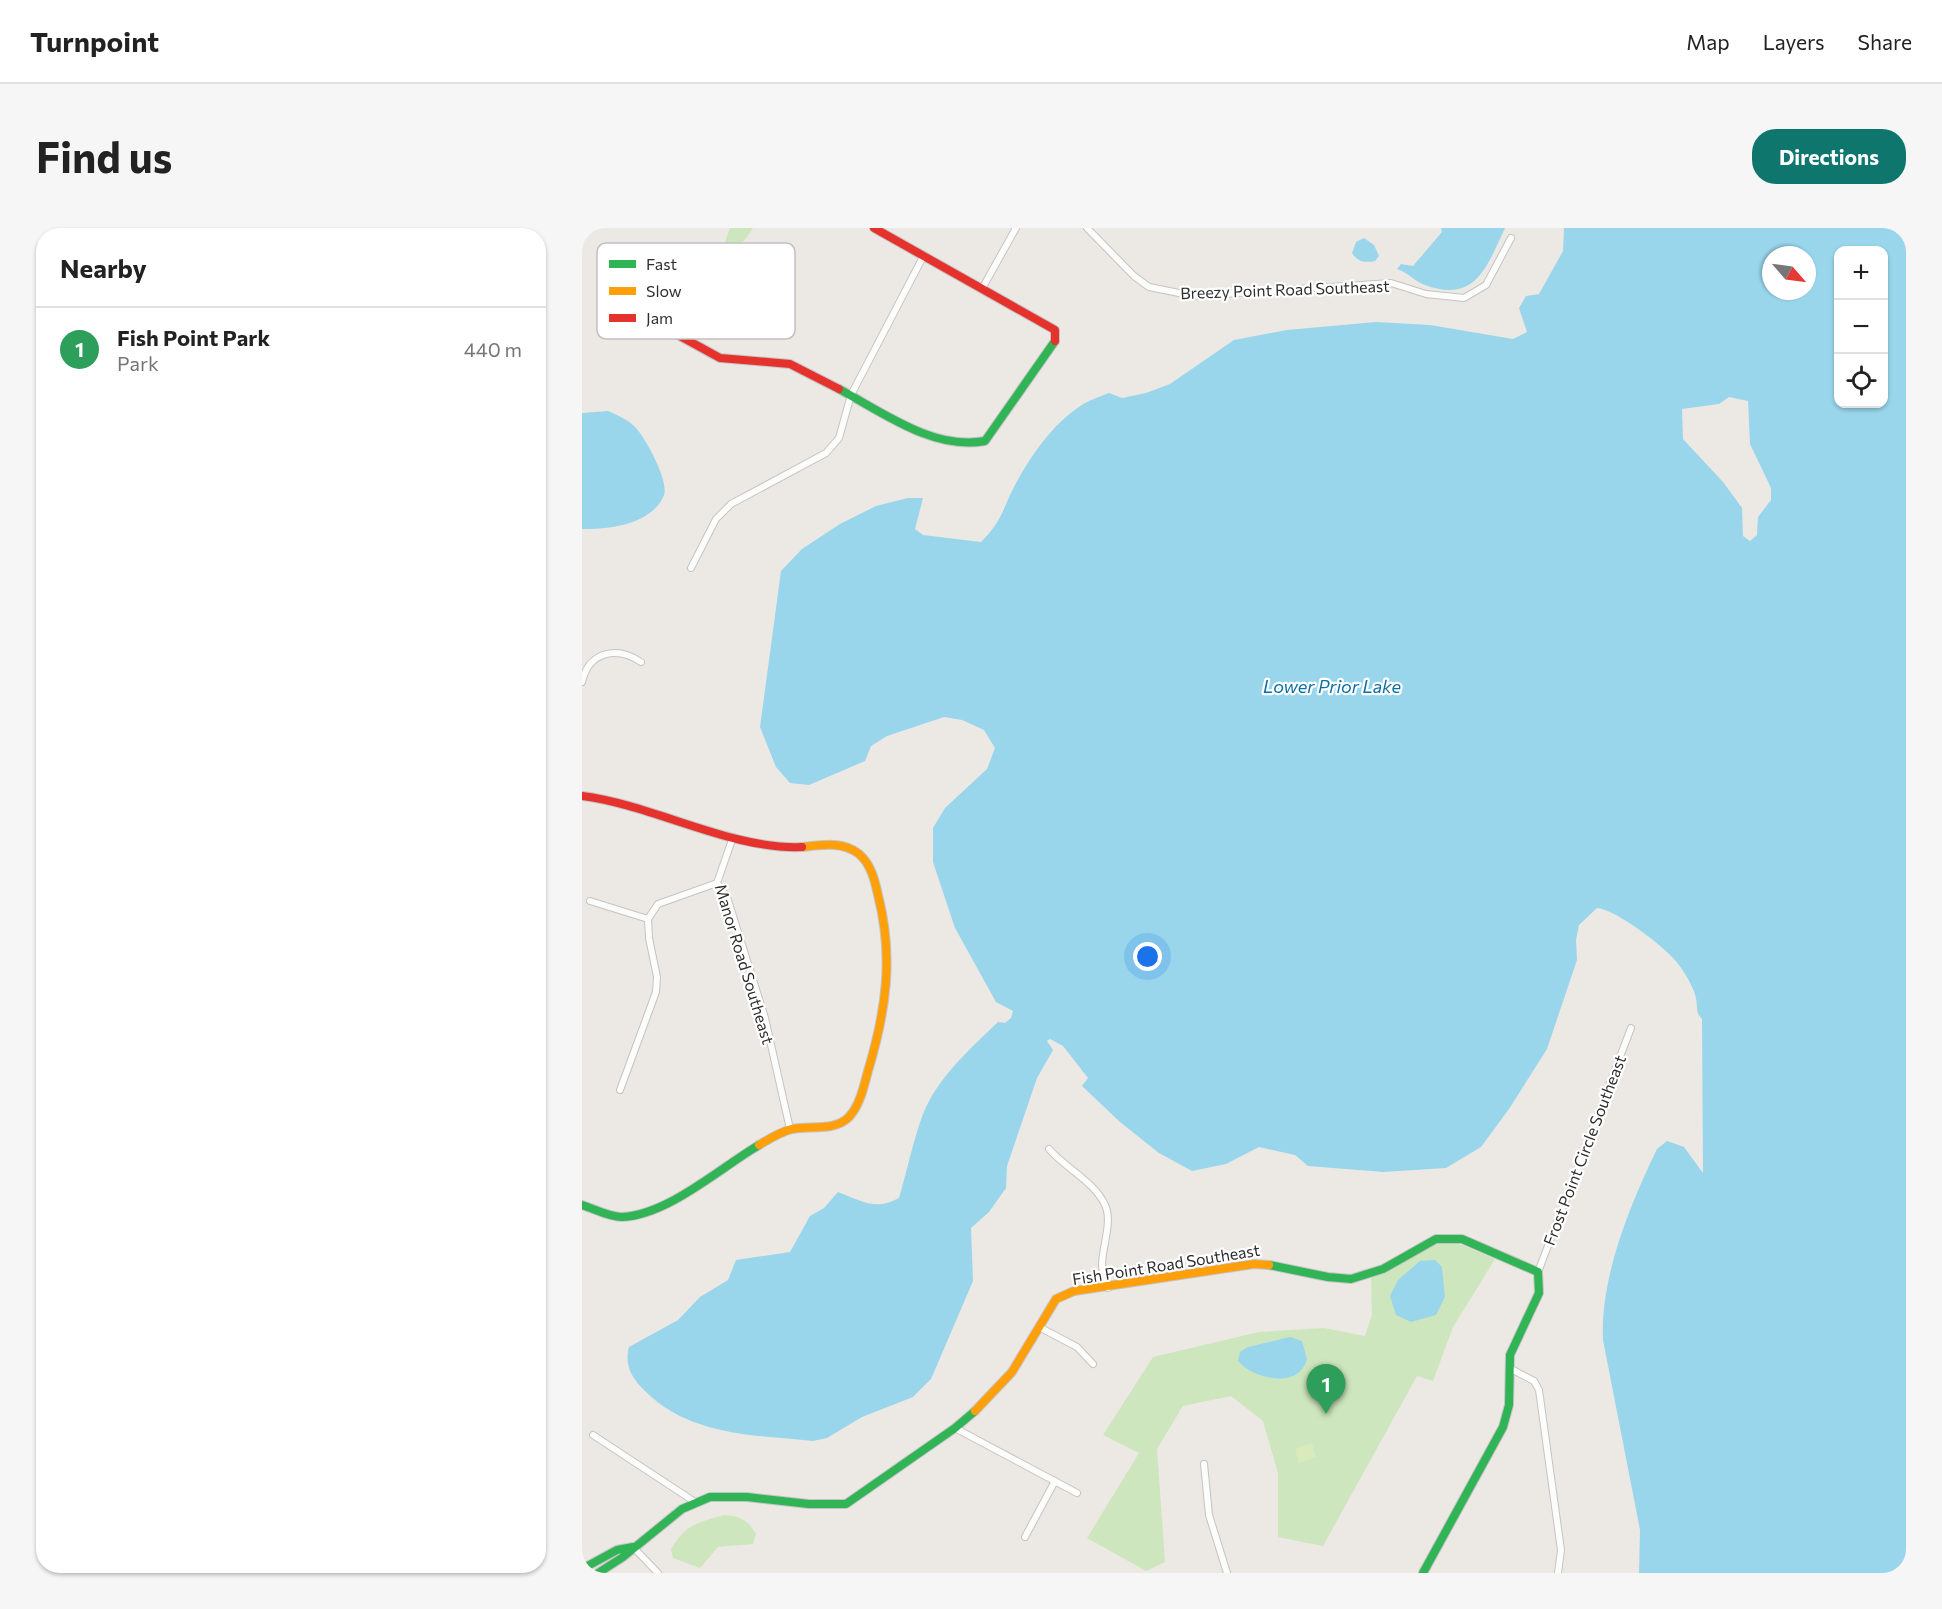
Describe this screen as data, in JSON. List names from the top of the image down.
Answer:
{
  "streets": {
    "street": [
      "Breezy Point Road Southeast",
      "Manor Road Southeast",
      "Frost Point Circle Southeast",
      "Fish Point Road Southeast"
    ]
  },
  "crossings": [
    ["Frost Point Circle Southeast", "Fish Point Road Southeast"]
  ],
  "water": ["Lower Prior Lake"],
  "legend": ["Fast", "Slow", "Jam"],
  "north": "bottom right",
  "page": {
    "header": "Turnpoint",
    "nav": ["Map", "Layers", "Share"],
    "buttons": "Directions",
    "title": "Find us",
    "heading": "Nearby",
    "map_buttons": ["+", "−"],
    "list": [
      {
        "mark": "1",
        "name": "Fish Point Park",
        "note": "Park",
        "value": "440 m"
      }
    ],
    "pins": "1"
  }
}
